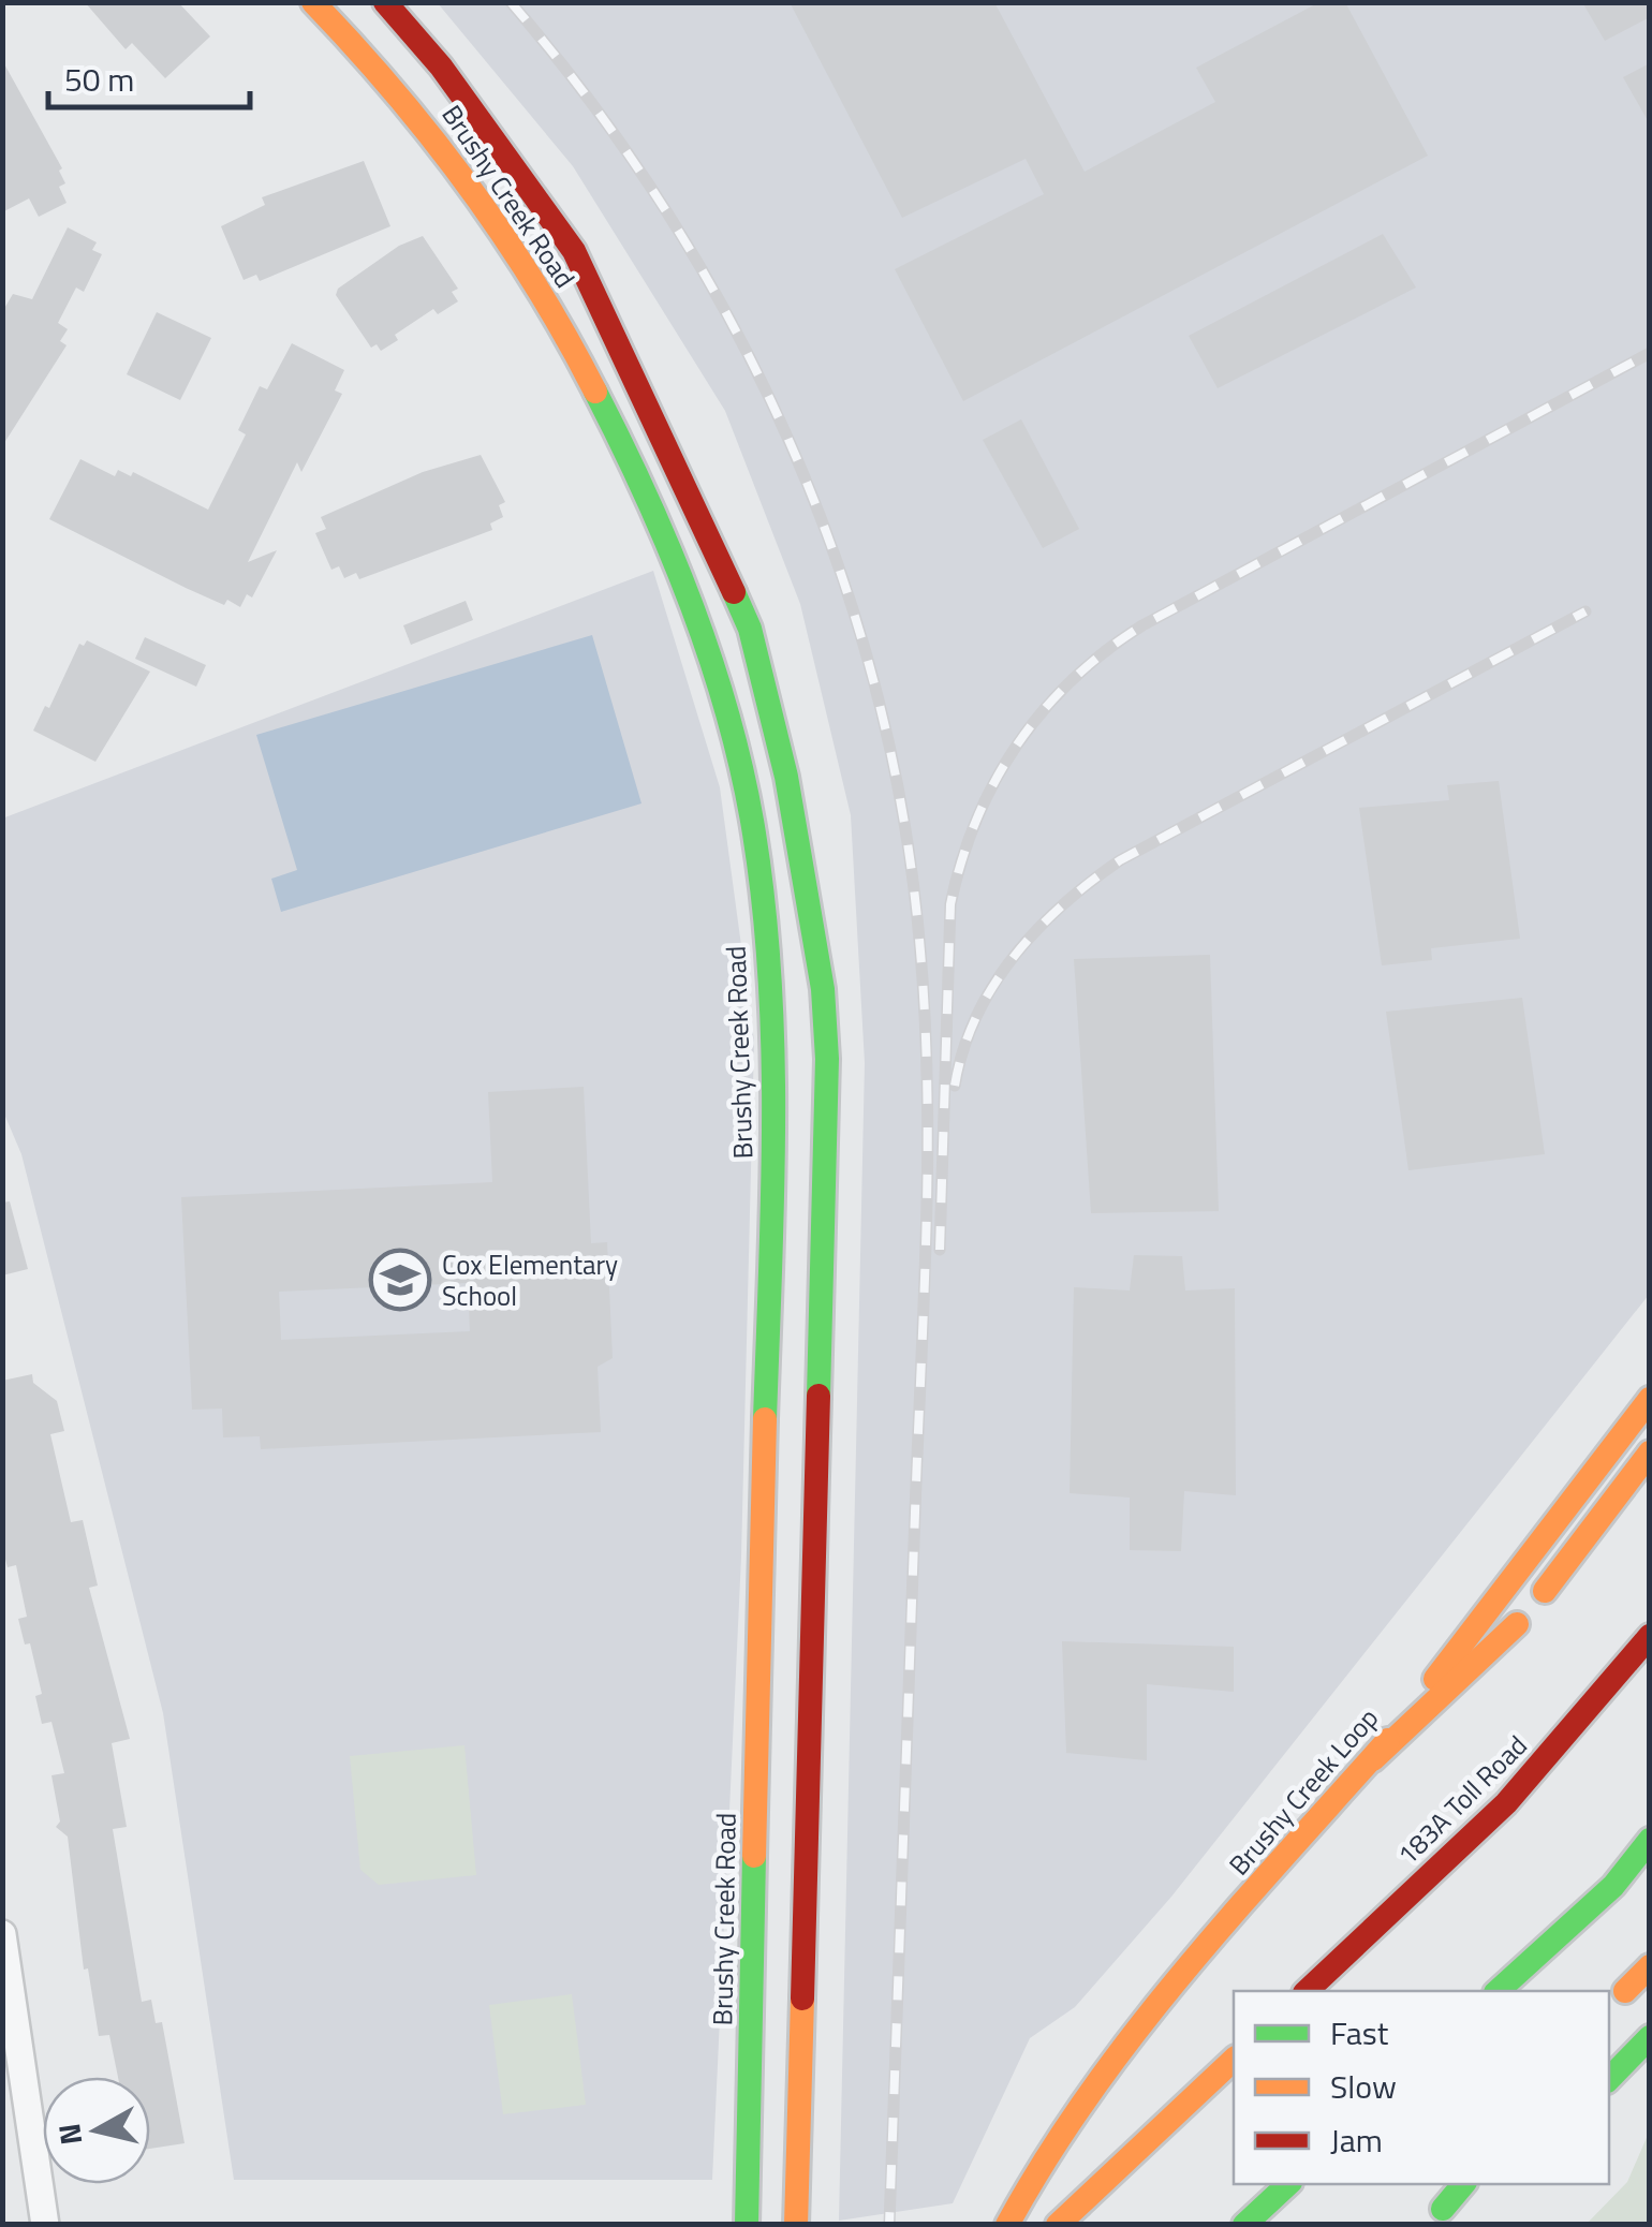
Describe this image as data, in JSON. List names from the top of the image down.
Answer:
{
  "streets": {
    "main road": ["Brushy Creek Road", "Brushy Creek Loop", "183A Toll Road"]
  },
  "places": {
    "school or university": ["Cox Elementary School"]
  },
  "legend": ["Fast", "Slow", "Jam"],
  "scale_bar": "50 m",
  "north": "left"
}
